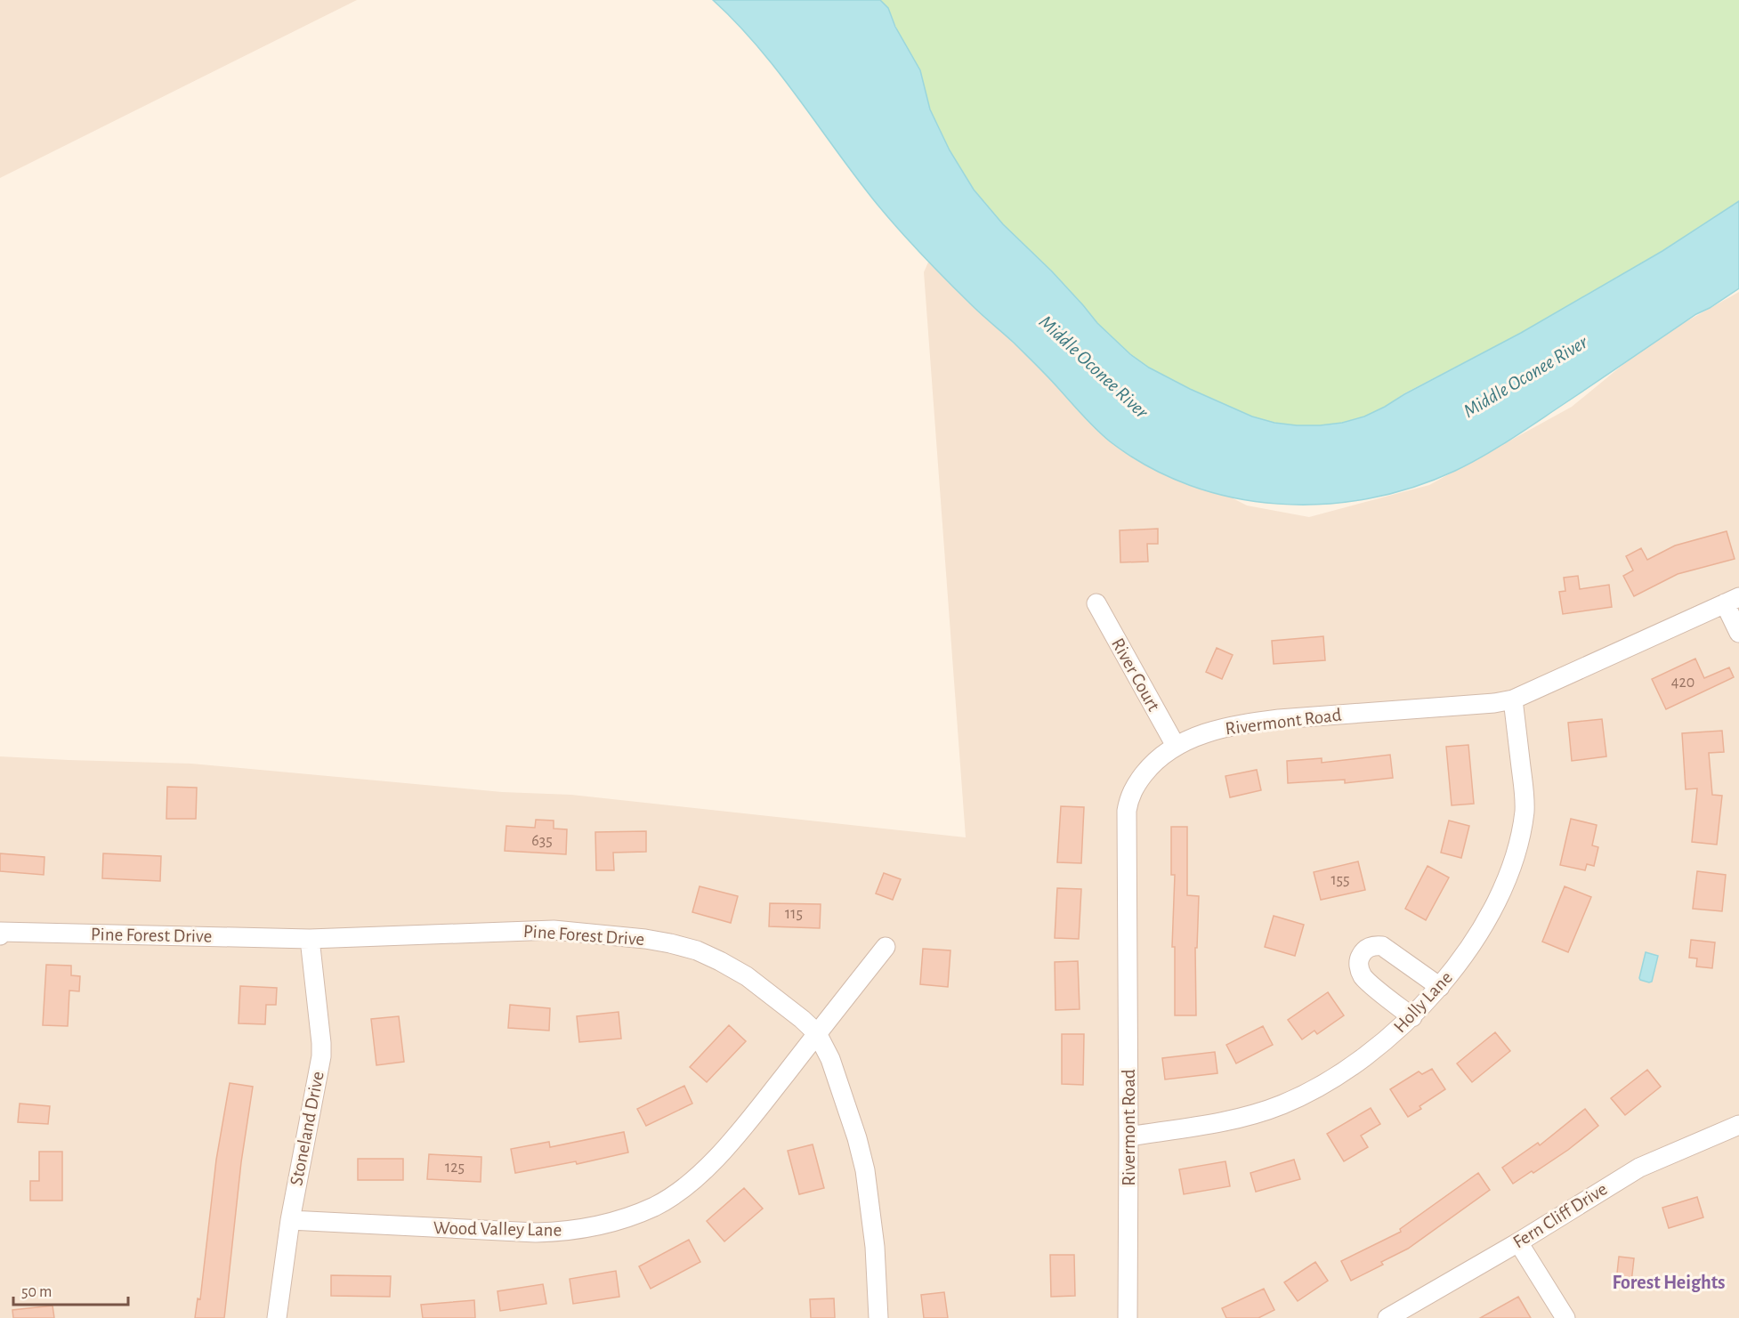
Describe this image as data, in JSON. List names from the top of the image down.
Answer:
{
  "streets": {
    "street": [
      "River Court",
      "Rivermont Road",
      "Pine Forest Drive",
      "Holly Lane",
      "Stoneland Drive",
      "Fern Cliff Drive",
      "Wood Valley Lane"
    ]
  },
  "crossings": [
    ["River Court", "Rivermont Road"],
    ["Rivermont Road", "Holly Lane"],
    ["Pine Forest Drive", "Stoneland Drive"],
    ["Pine Forest Drive", "Wood Valley Lane"],
    ["Stoneland Drive", "Wood Valley Lane"]
  ],
  "districts": ["Forest Heights"],
  "water": ["Middle Oconee River"],
  "house_numbers": [
    "420",
    "635",
    "155",
    "115",
    "125"
  ],
  "scale_bar": "50 m"
}
